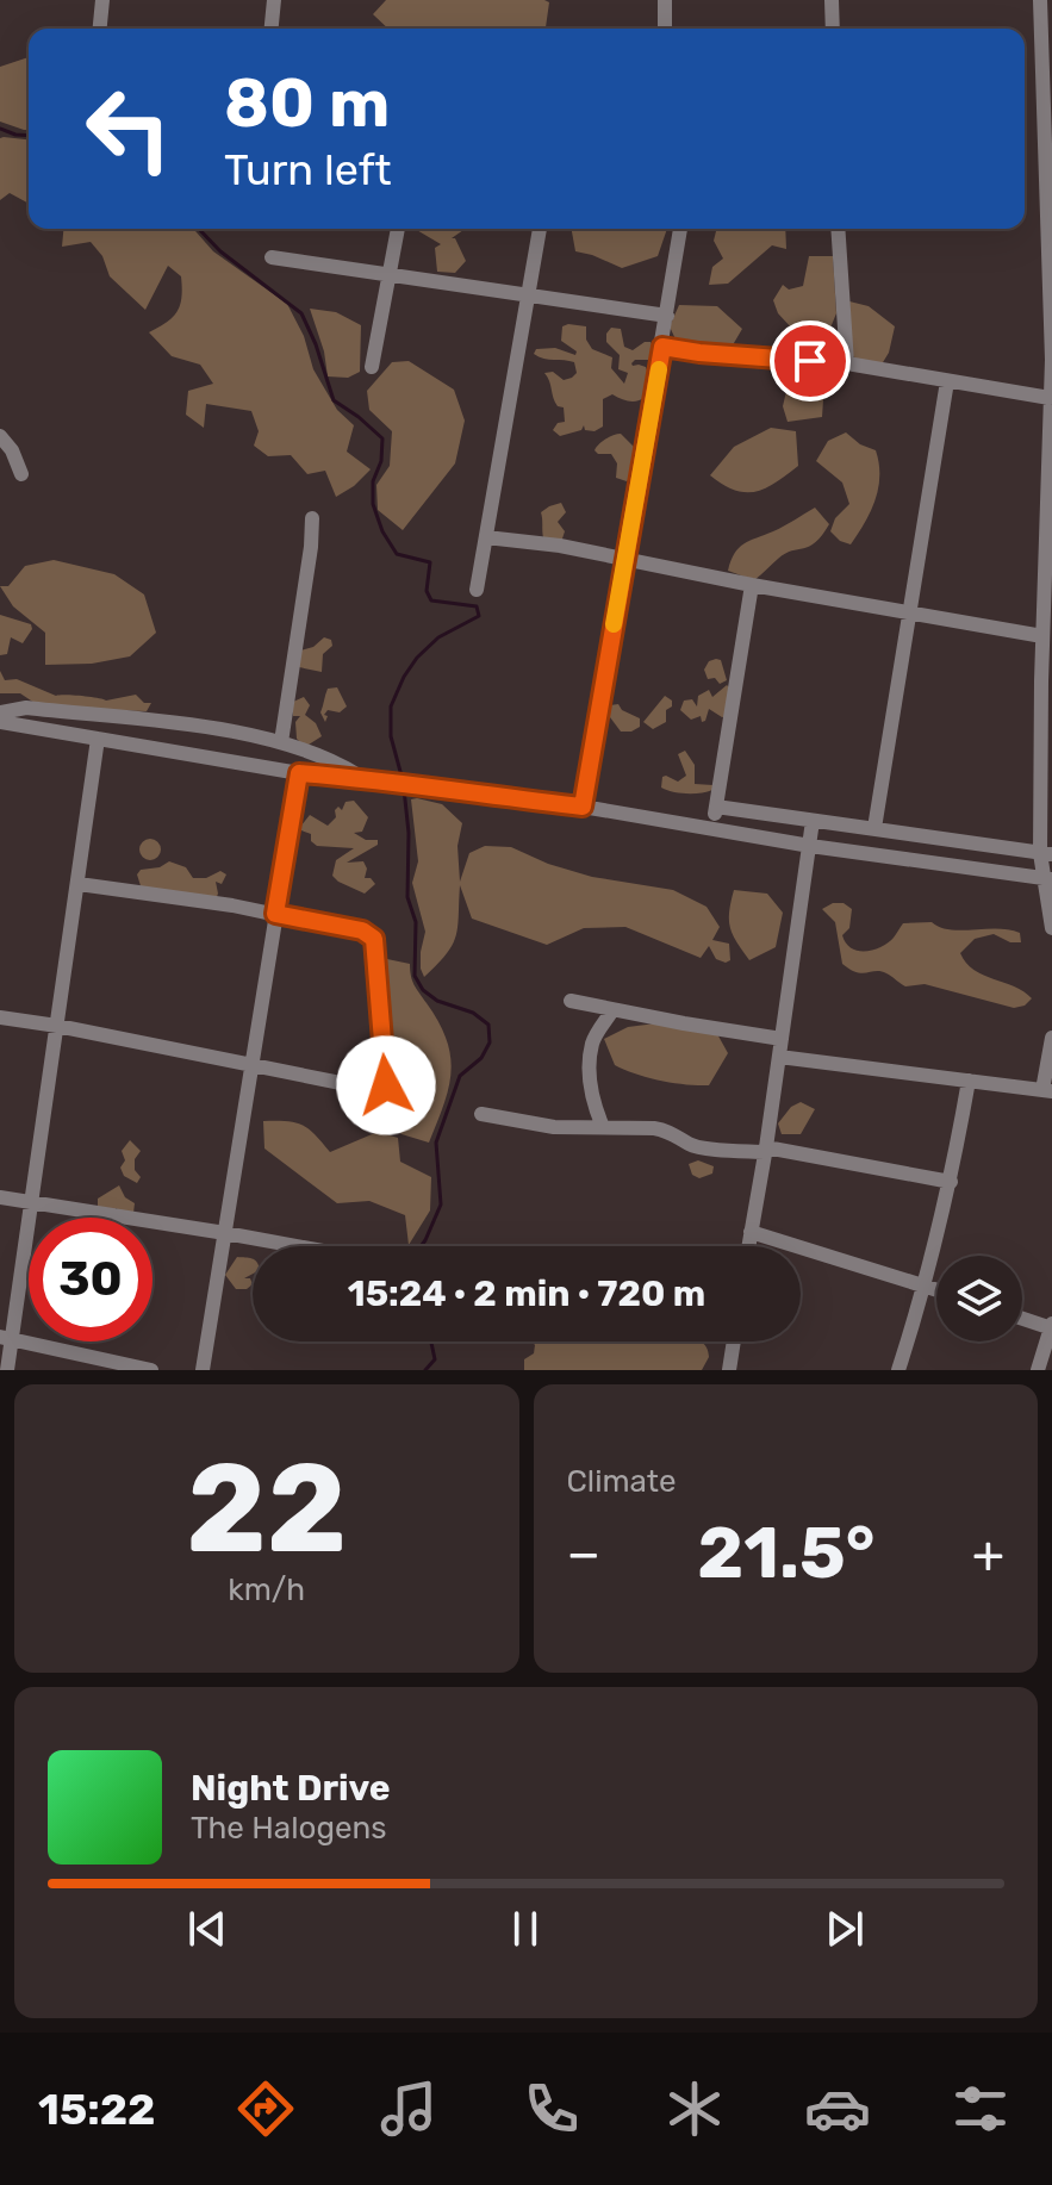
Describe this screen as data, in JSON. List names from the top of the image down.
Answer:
{
  "page": {
    "turn": ["80 m", "Turn left"],
    "limit": "30",
    "trip": "15:24 · 2 min · 720 m",
    "tile": [
      ["22", "km/h"],
      "Climate"
    ],
    "heat": ["−", "21.5°", "+"],
    "song": ["Night Drive", "The Halogens"],
    "tabs": "15:22"
  }
}
